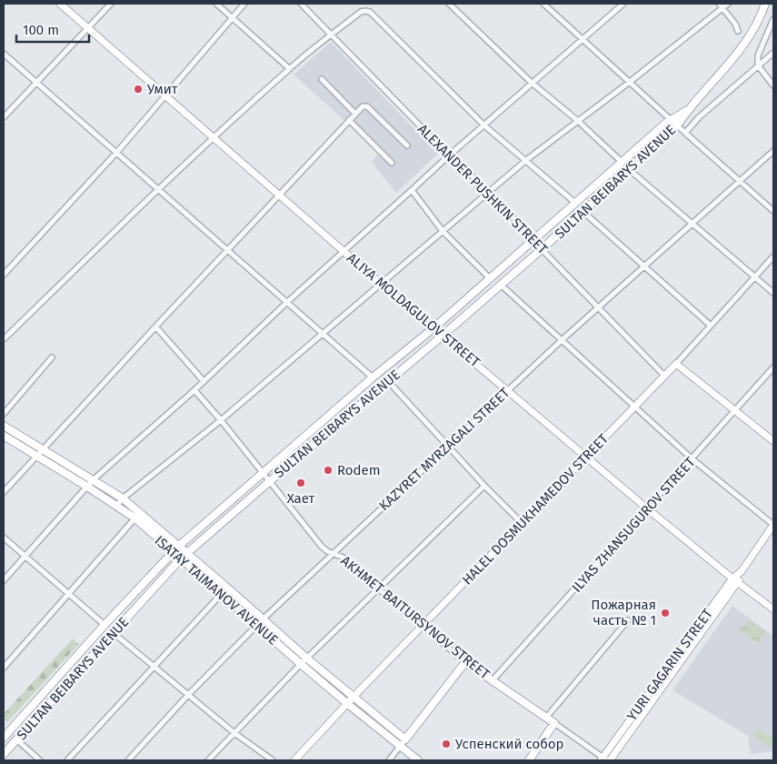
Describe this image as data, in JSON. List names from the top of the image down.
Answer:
{
  "streets": {
    "main road": ["SULTAN BEIBARYS AVENUE", "ISATAY TAIMANOV AVENUE", "AKHMET BAITURSYNOV STREET"],
    "street": [
      "ALEXANDER PUSHKIN STREET",
      "ALIYA MOLDAGULOV STREET",
      "KAZYRET MYRZAGALI STREET",
      "HALEL DOSMUKHAMEDOV STREET",
      "ILYAS ZHANSUGUROV STREET",
      "YURI GAGARIN STREET"
    ]
  },
  "crossings": [
    ["SULTAN BEIBARYS AVENUE", "ALEXANDER PUSHKIN STREET"],
    ["SULTAN BEIBARYS AVENUE", "ALIYA MOLDAGULOV STREET"],
    ["SULTAN BEIBARYS AVENUE", "ISATAY TAIMANOV AVENUE"],
    ["SULTAN BEIBARYS AVENUE", "AKHMET BAITURSYNOV STREET"],
    ["ALEXANDER PUSHKIN STREET", "KAZYRET MYRZAGALI STREET"],
    ["ALEXANDER PUSHKIN STREET", "HALEL DOSMUKHAMEDOV STREET"],
    ["ALIYA MOLDAGULOV STREET", "KAZYRET MYRZAGALI STREET"],
    ["ALIYA MOLDAGULOV STREET", "HALEL DOSMUKHAMEDOV STREET"],
    ["ALIYA MOLDAGULOV STREET", "ILYAS ZHANSUGUROV STREET"],
    ["ALIYA MOLDAGULOV STREET", "YURI GAGARIN STREET"],
    ["KAZYRET MYRZAGALI STREET", "ISATAY TAIMANOV AVENUE"],
    ["KAZYRET MYRZAGALI STREET", "AKHMET BAITURSYNOV STREET"],
    ["HALEL DOSMUKHAMEDOV STREET", "ISATAY TAIMANOV AVENUE"],
    ["HALEL DOSMUKHAMEDOV STREET", "AKHMET BAITURSYNOV STREET"],
    ["ILYAS ZHANSUGUROV STREET", "AKHMET BAITURSYNOV STREET"],
    ["AKHMET BAITURSYNOV STREET", "YURI GAGARIN STREET"]
  ],
  "places": [
    "Умит",
    "Rodem",
    "Хает",
    "Пожарная часть № 1",
    "Успенский собор"
  ],
  "scale_bar": "100 m"
}
